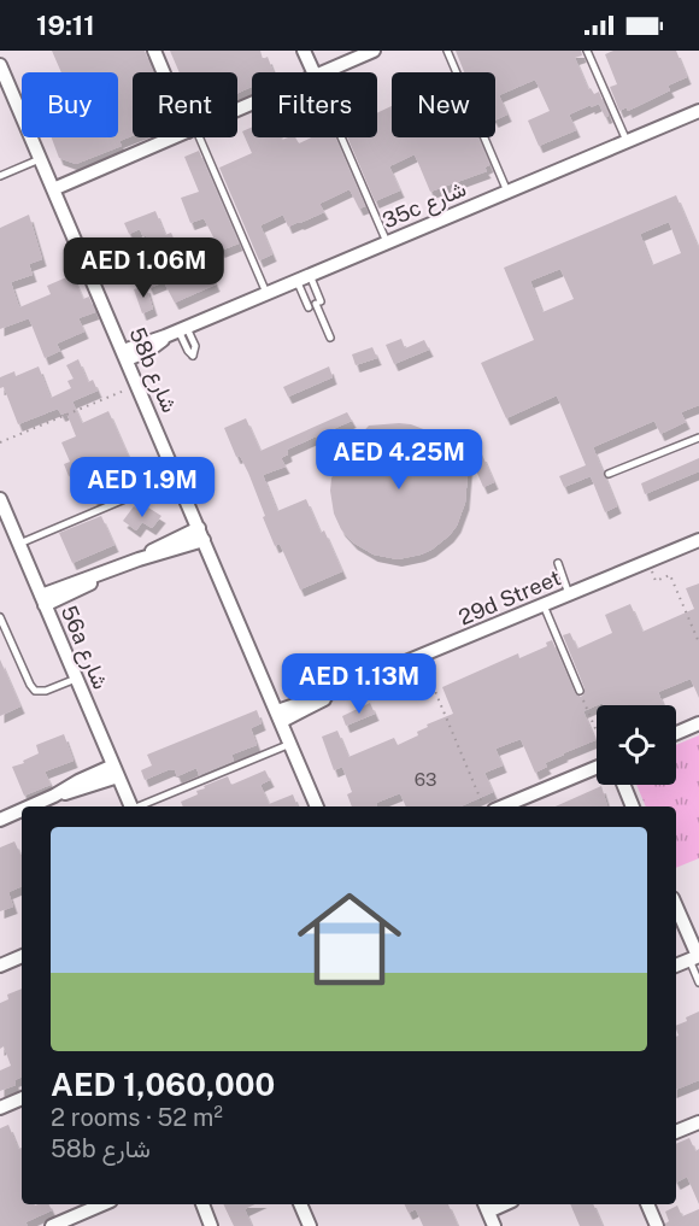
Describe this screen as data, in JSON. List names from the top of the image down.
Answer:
{
  "streets": {
    "street": [
      "35c شارع",
      "58b شارع",
      "29d Street",
      "56a شارع"
    ]
  },
  "crossings": [
    ["35c شارع", "58b شارع"],
    ["58b شارع", "29d Street"]
  ],
  "house_numbers": ["63"],
  "page": {
    "status": "19:11",
    "chip": [
      "Buy",
      "Rent",
      "Filters",
      "New"
    ],
    "price": [
      "AED 1.06M",
      "AED 4.25M",
      "AED 1.9M",
      "AED 1.13M"
    ],
    "list": [
      {
        "name": "AED 1,060,000",
        "note": "2 rooms · 52 m² · 58b شارع"
      }
    ]
  }
}
